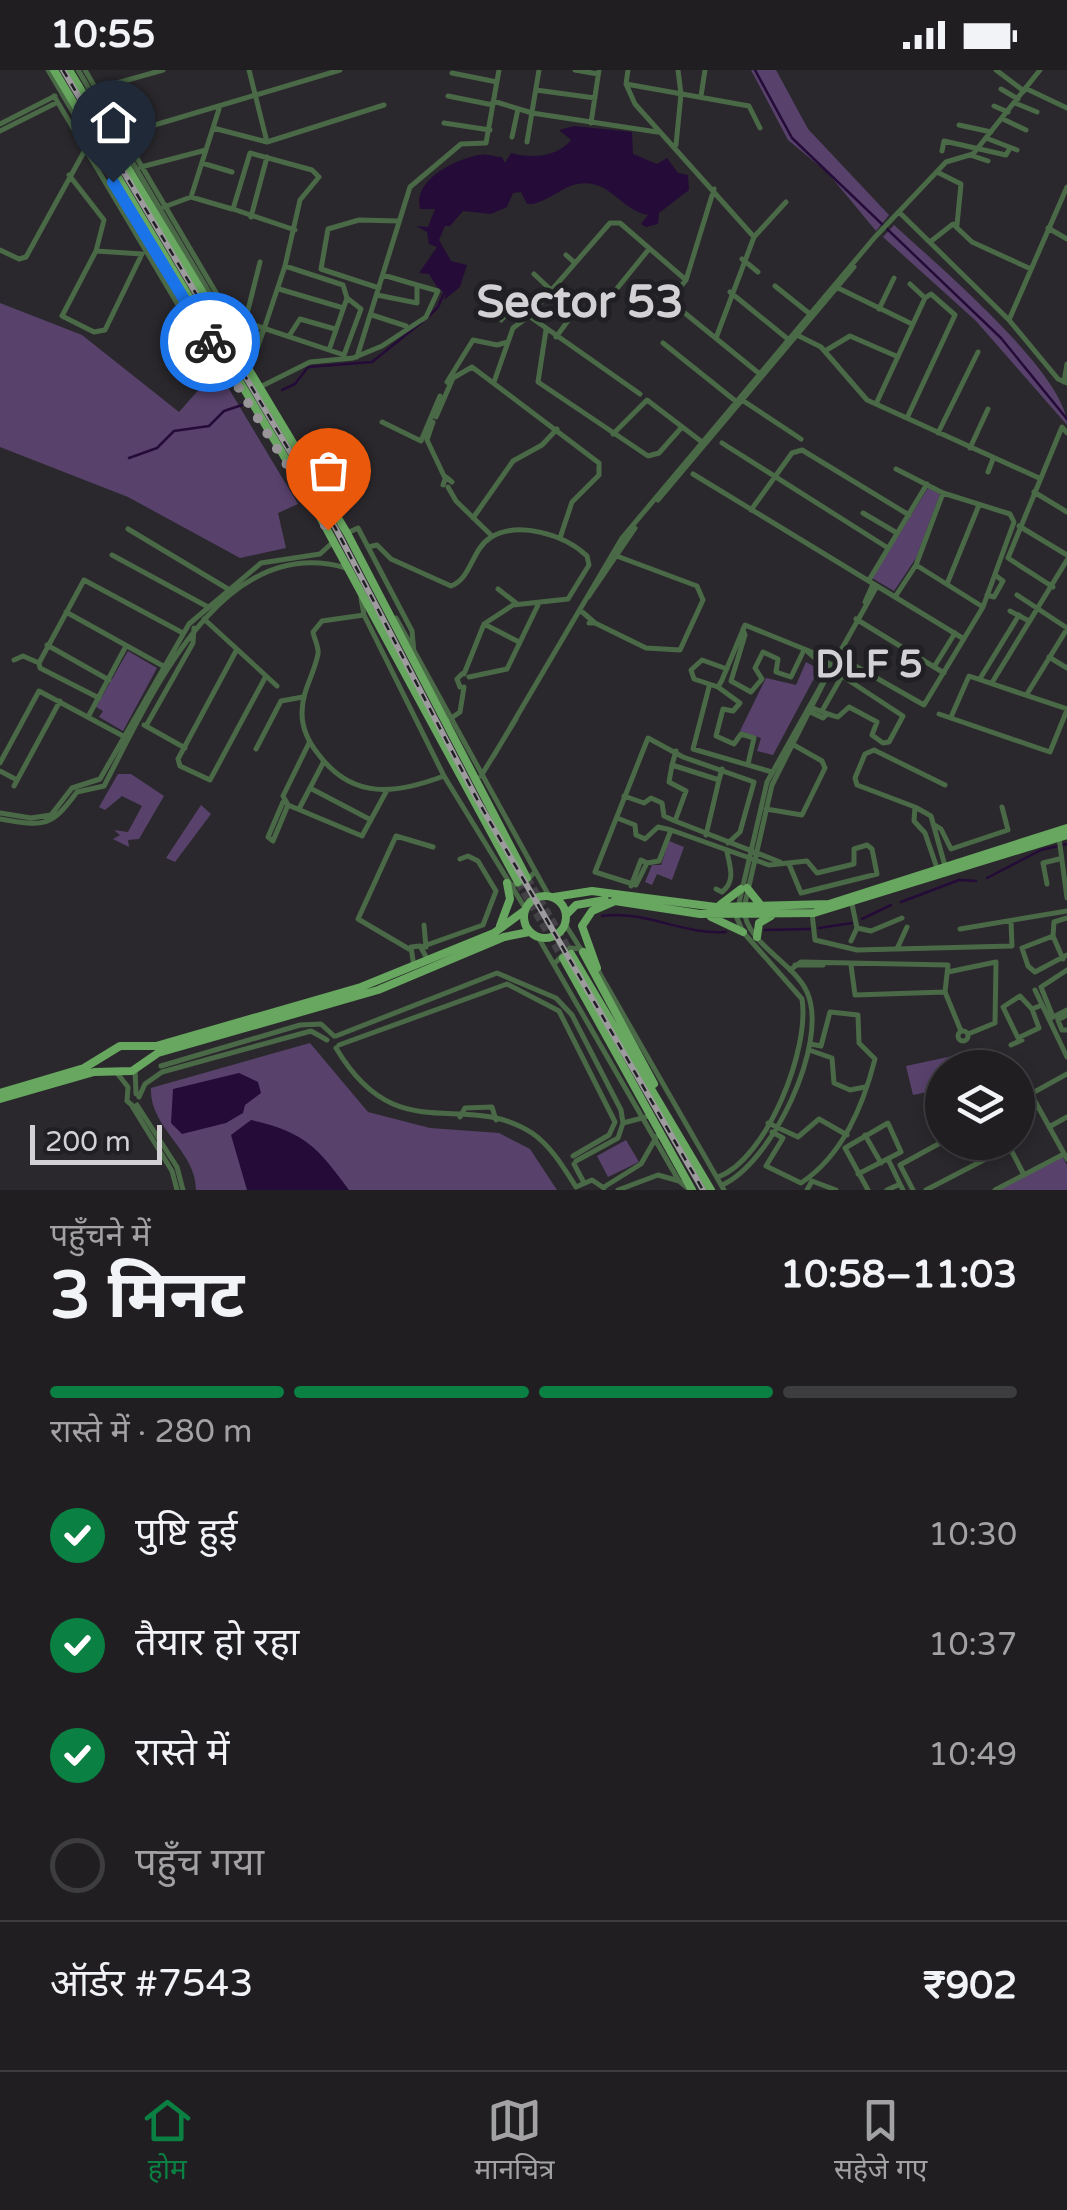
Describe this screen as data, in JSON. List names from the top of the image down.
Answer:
{
  "districts": ["Sector 53", "DLF 5"],
  "scale_bar": "200 m",
  "page": {
    "status": "10:55",
    "scale": "200 m",
    "heading": ["3 मिनट", "पहुँचने में", "10:58–11:03"],
    "panel": ["ऑर्डर #7543", "₹902"],
    "bar": "रास्ते में · 280 m",
    "list": [
      ["पुष्टि हुई", "10:30"],
      ["तैयार हो रहा", "10:37"],
      ["रास्ते में", "10:49"],
      "पहुँच गया"
    ],
    "tabs": ["होम", "मानचित्र", "सहेजे गए"]
  }
}
